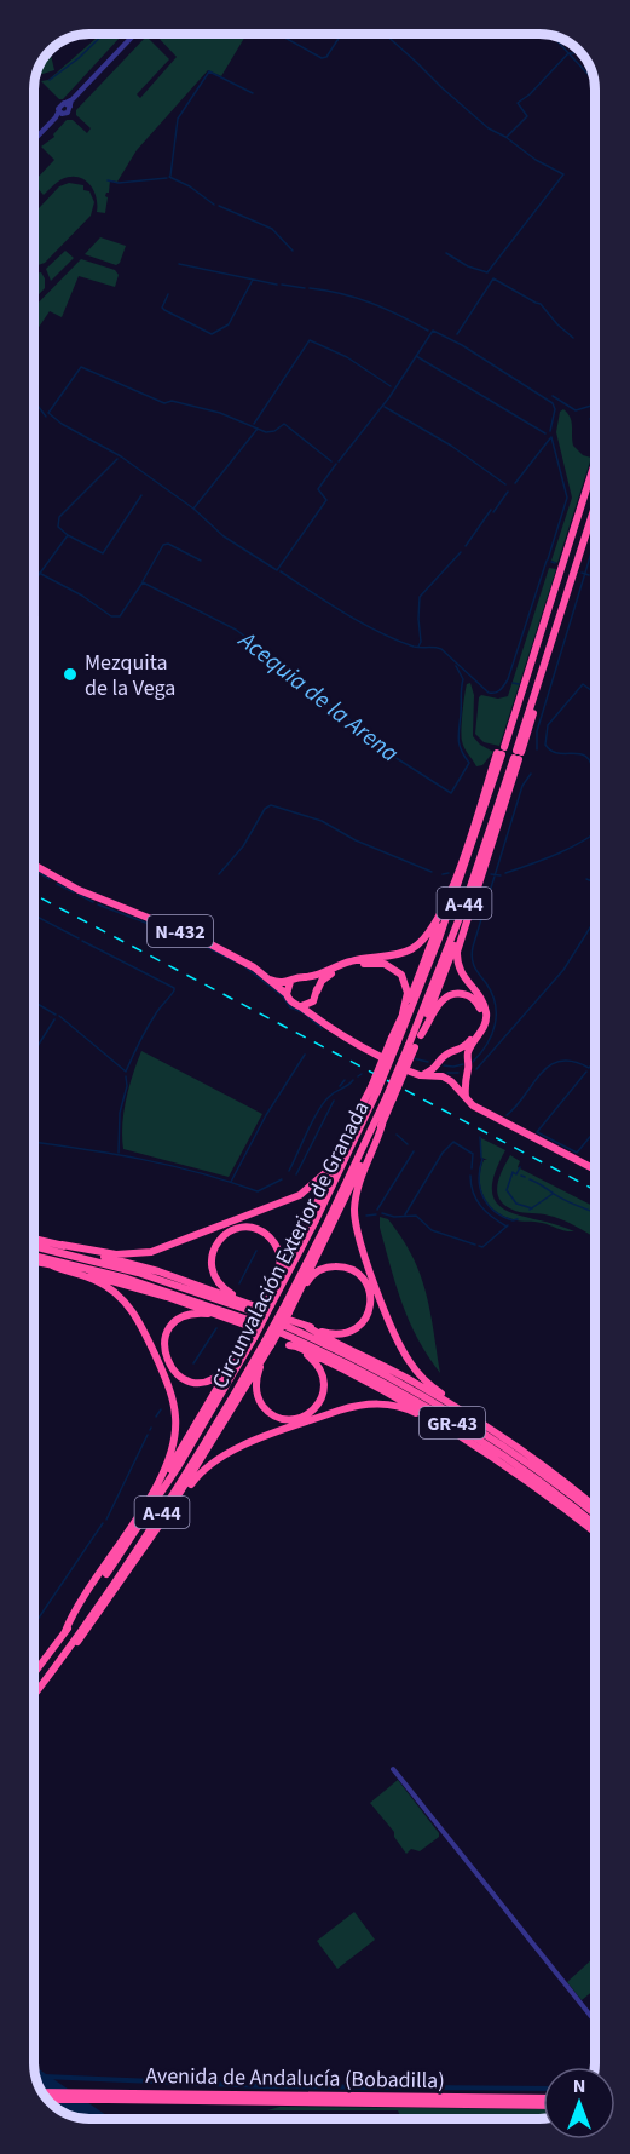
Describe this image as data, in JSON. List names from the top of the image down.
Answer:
{
  "streets": {
    "highway": [
      "A-44",
      "N-432",
      "Circunvalación Exterior de Granada",
      "GR-43",
      "Avenida de Andalucía (Bobadilla)"
    ]
  },
  "crossings": [
    ["Circunvalación Exterior de Granada", "GR-43"]
  ],
  "water": ["Acequia de la Arena"],
  "places": ["Mezquita de la Vega"],
  "north": "top"
}
